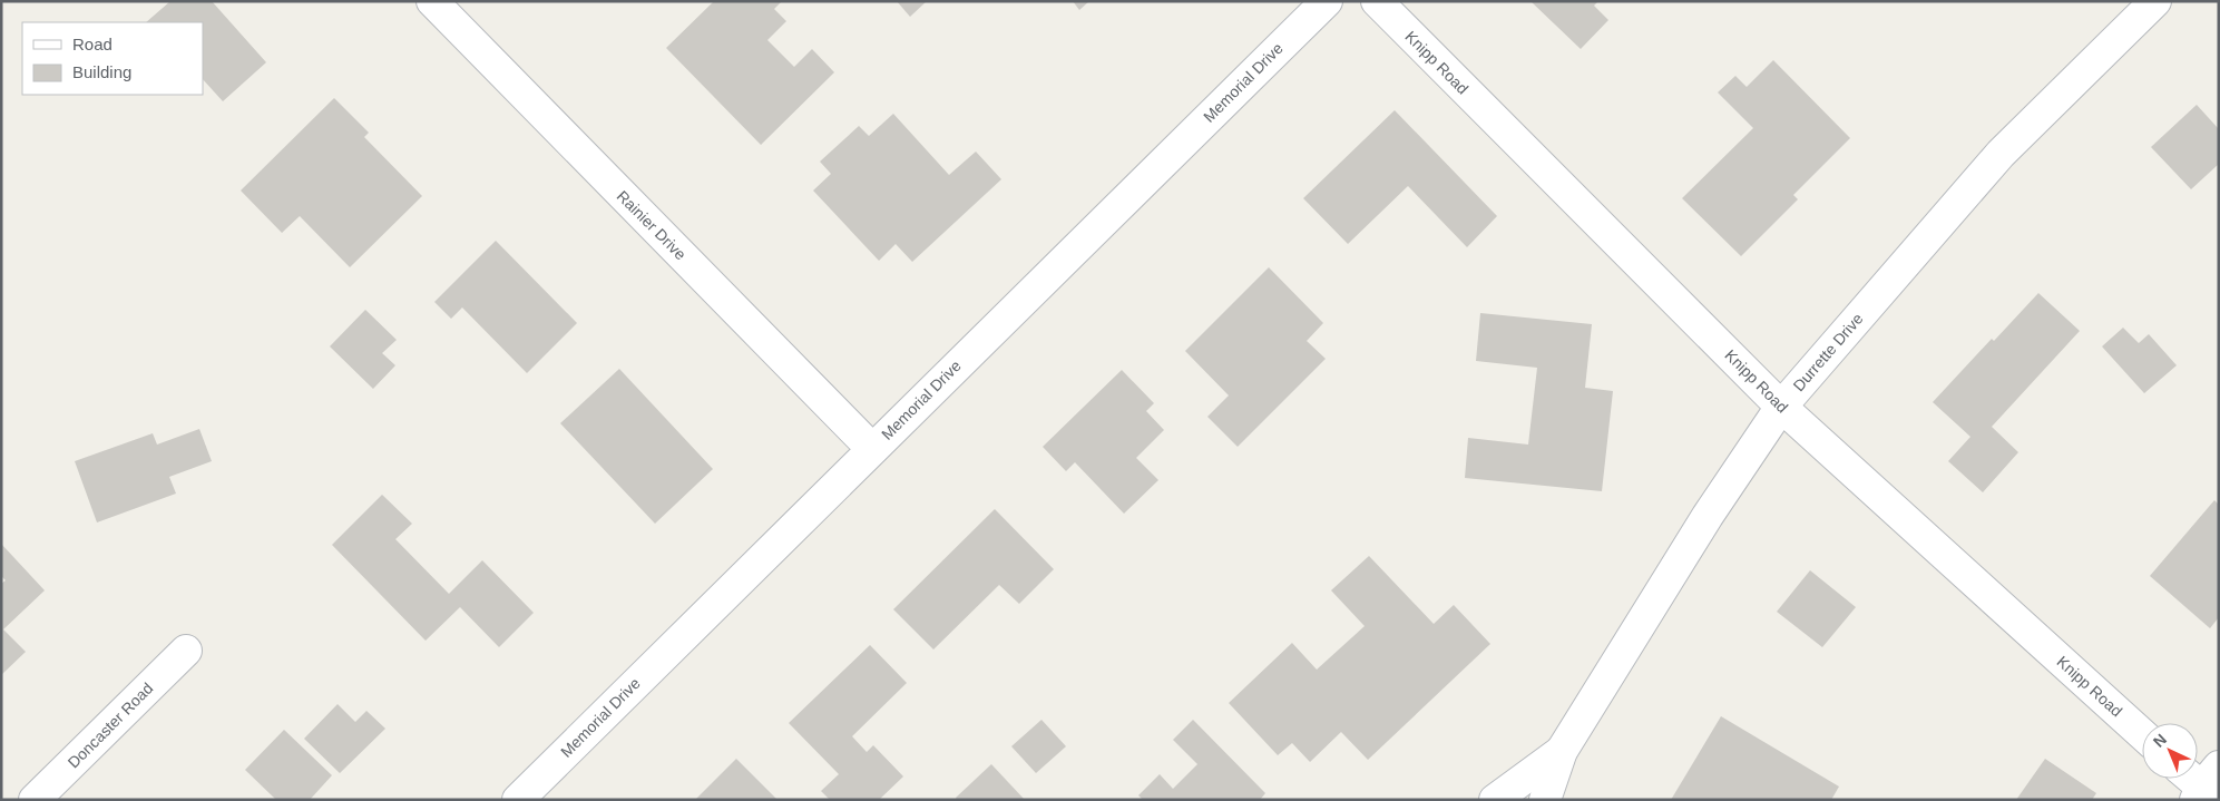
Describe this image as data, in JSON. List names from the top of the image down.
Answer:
{
  "streets": {
    "street": [
      "Knipp Road",
      "Memorial Drive",
      "Rainier Drive",
      "Durrette Drive",
      "Doncaster Road"
    ]
  },
  "crossings": [
    ["Knipp Road", "Durrette Drive"],
    ["Memorial Drive", "Rainier Drive"]
  ],
  "legend": ["Road", "Building"],
  "north": "top left"
}
